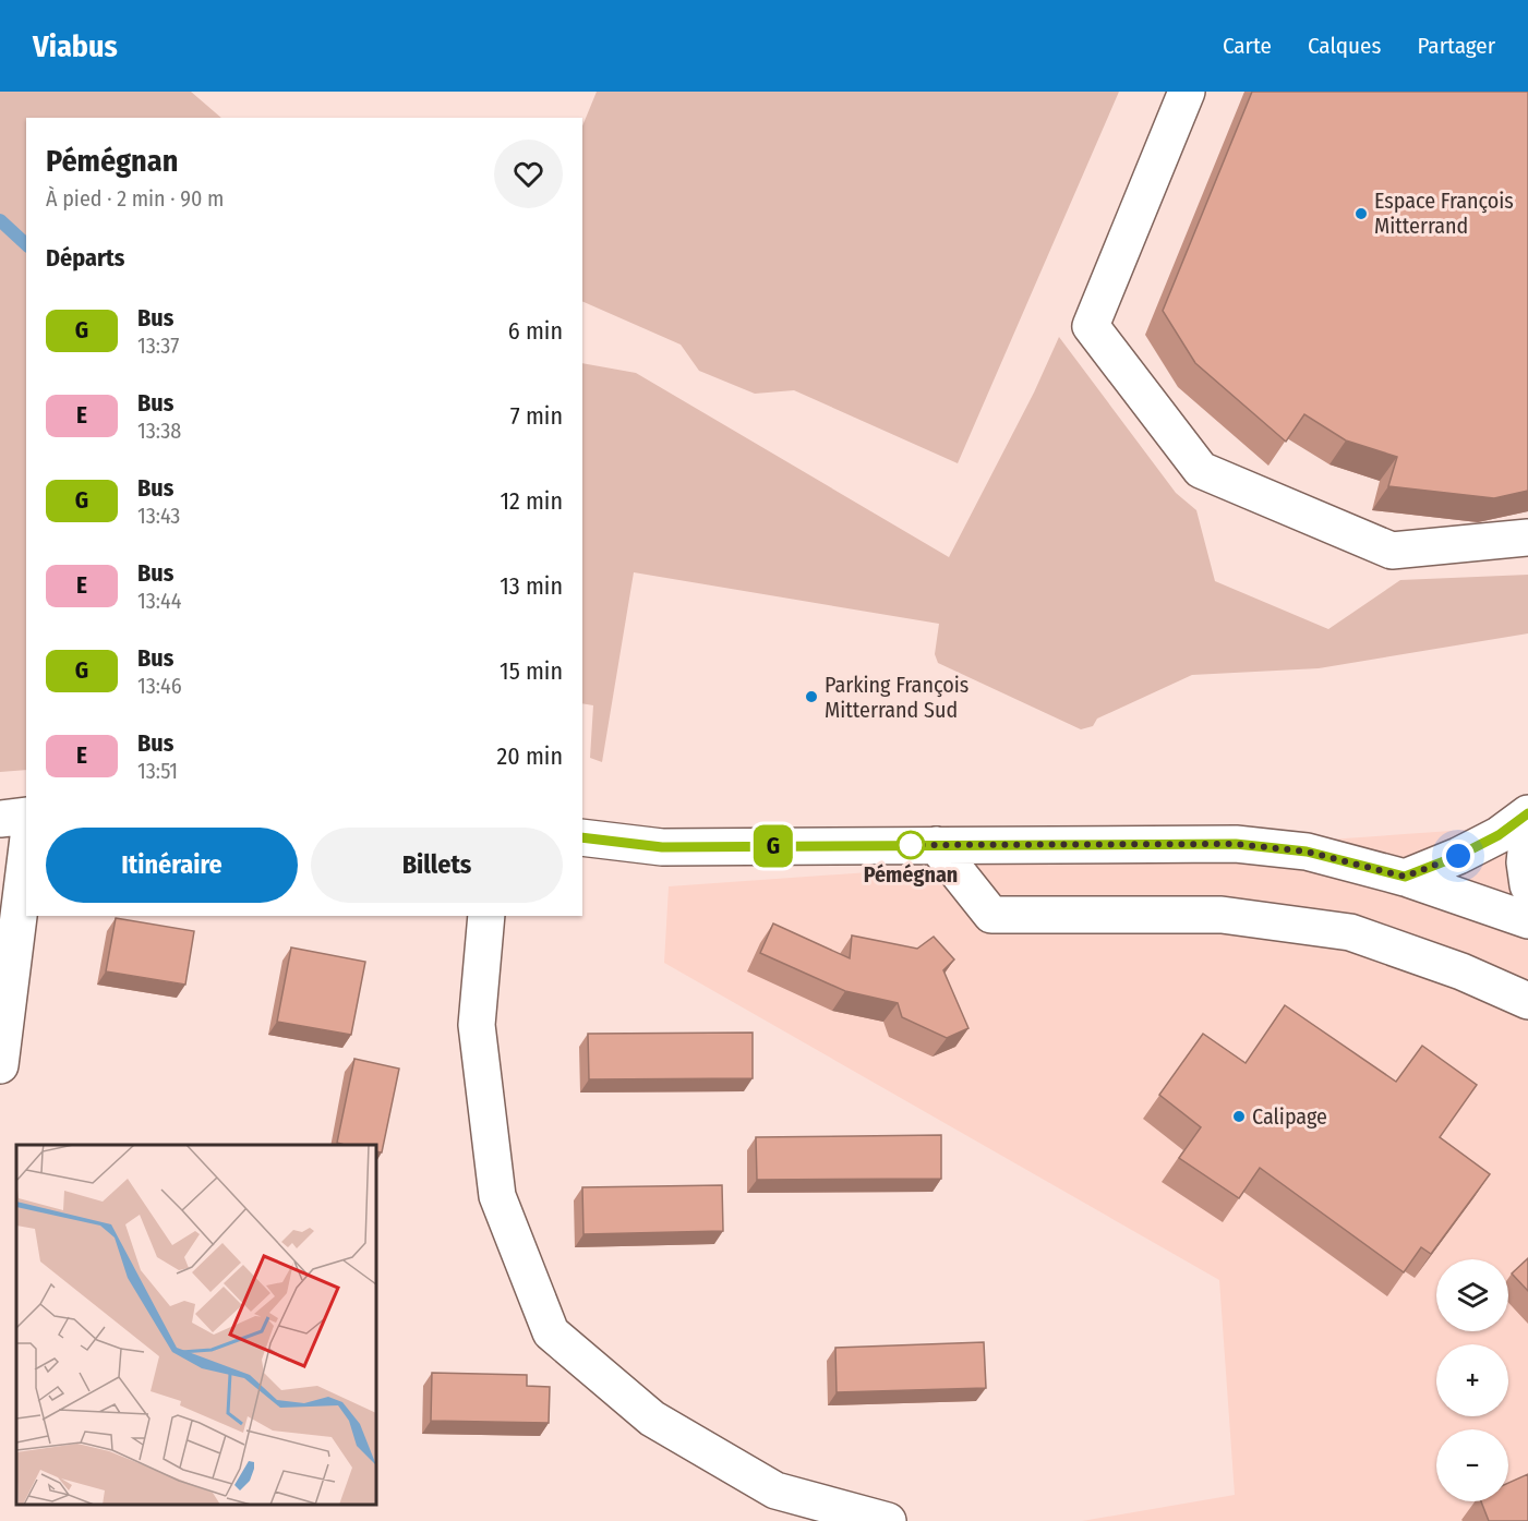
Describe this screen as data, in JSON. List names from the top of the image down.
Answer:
{
  "places": [
    "Espace François Mitterrand",
    "Parking François Mitterrand Sud",
    "Pémégnan",
    "Calipage"
  ],
  "lines": ["bus line G"],
  "page": {
    "header": "Viabus",
    "nav": ["Carte", "Calques", "Partager"],
    "on_map": "G",
    "heading": [
      ["Pémégnan", "À pied · 2 min · 90 m"],
      "Départs"
    ],
    "list": [
      {
        "mark": "G",
        "name": "Bus",
        "note": "13:37",
        "value": "6 min"
      },
      {
        "mark": "E",
        "name": "Bus",
        "note": "13:38",
        "value": "7 min"
      },
      {
        "mark": "G",
        "name": "Bus",
        "note": "13:43",
        "value": "12 min"
      },
      {
        "mark": "E",
        "name": "Bus",
        "note": "13:44",
        "value": "13 min"
      },
      {
        "mark": "G",
        "name": "Bus",
        "note": "13:46",
        "value": "15 min"
      },
      {
        "mark": "E",
        "name": "Bus",
        "note": "13:51",
        "value": "20 min"
      }
    ],
    "buttons": ["Itinéraire", "Billets"],
    "map_buttons": ["+", "−"]
  }
}
